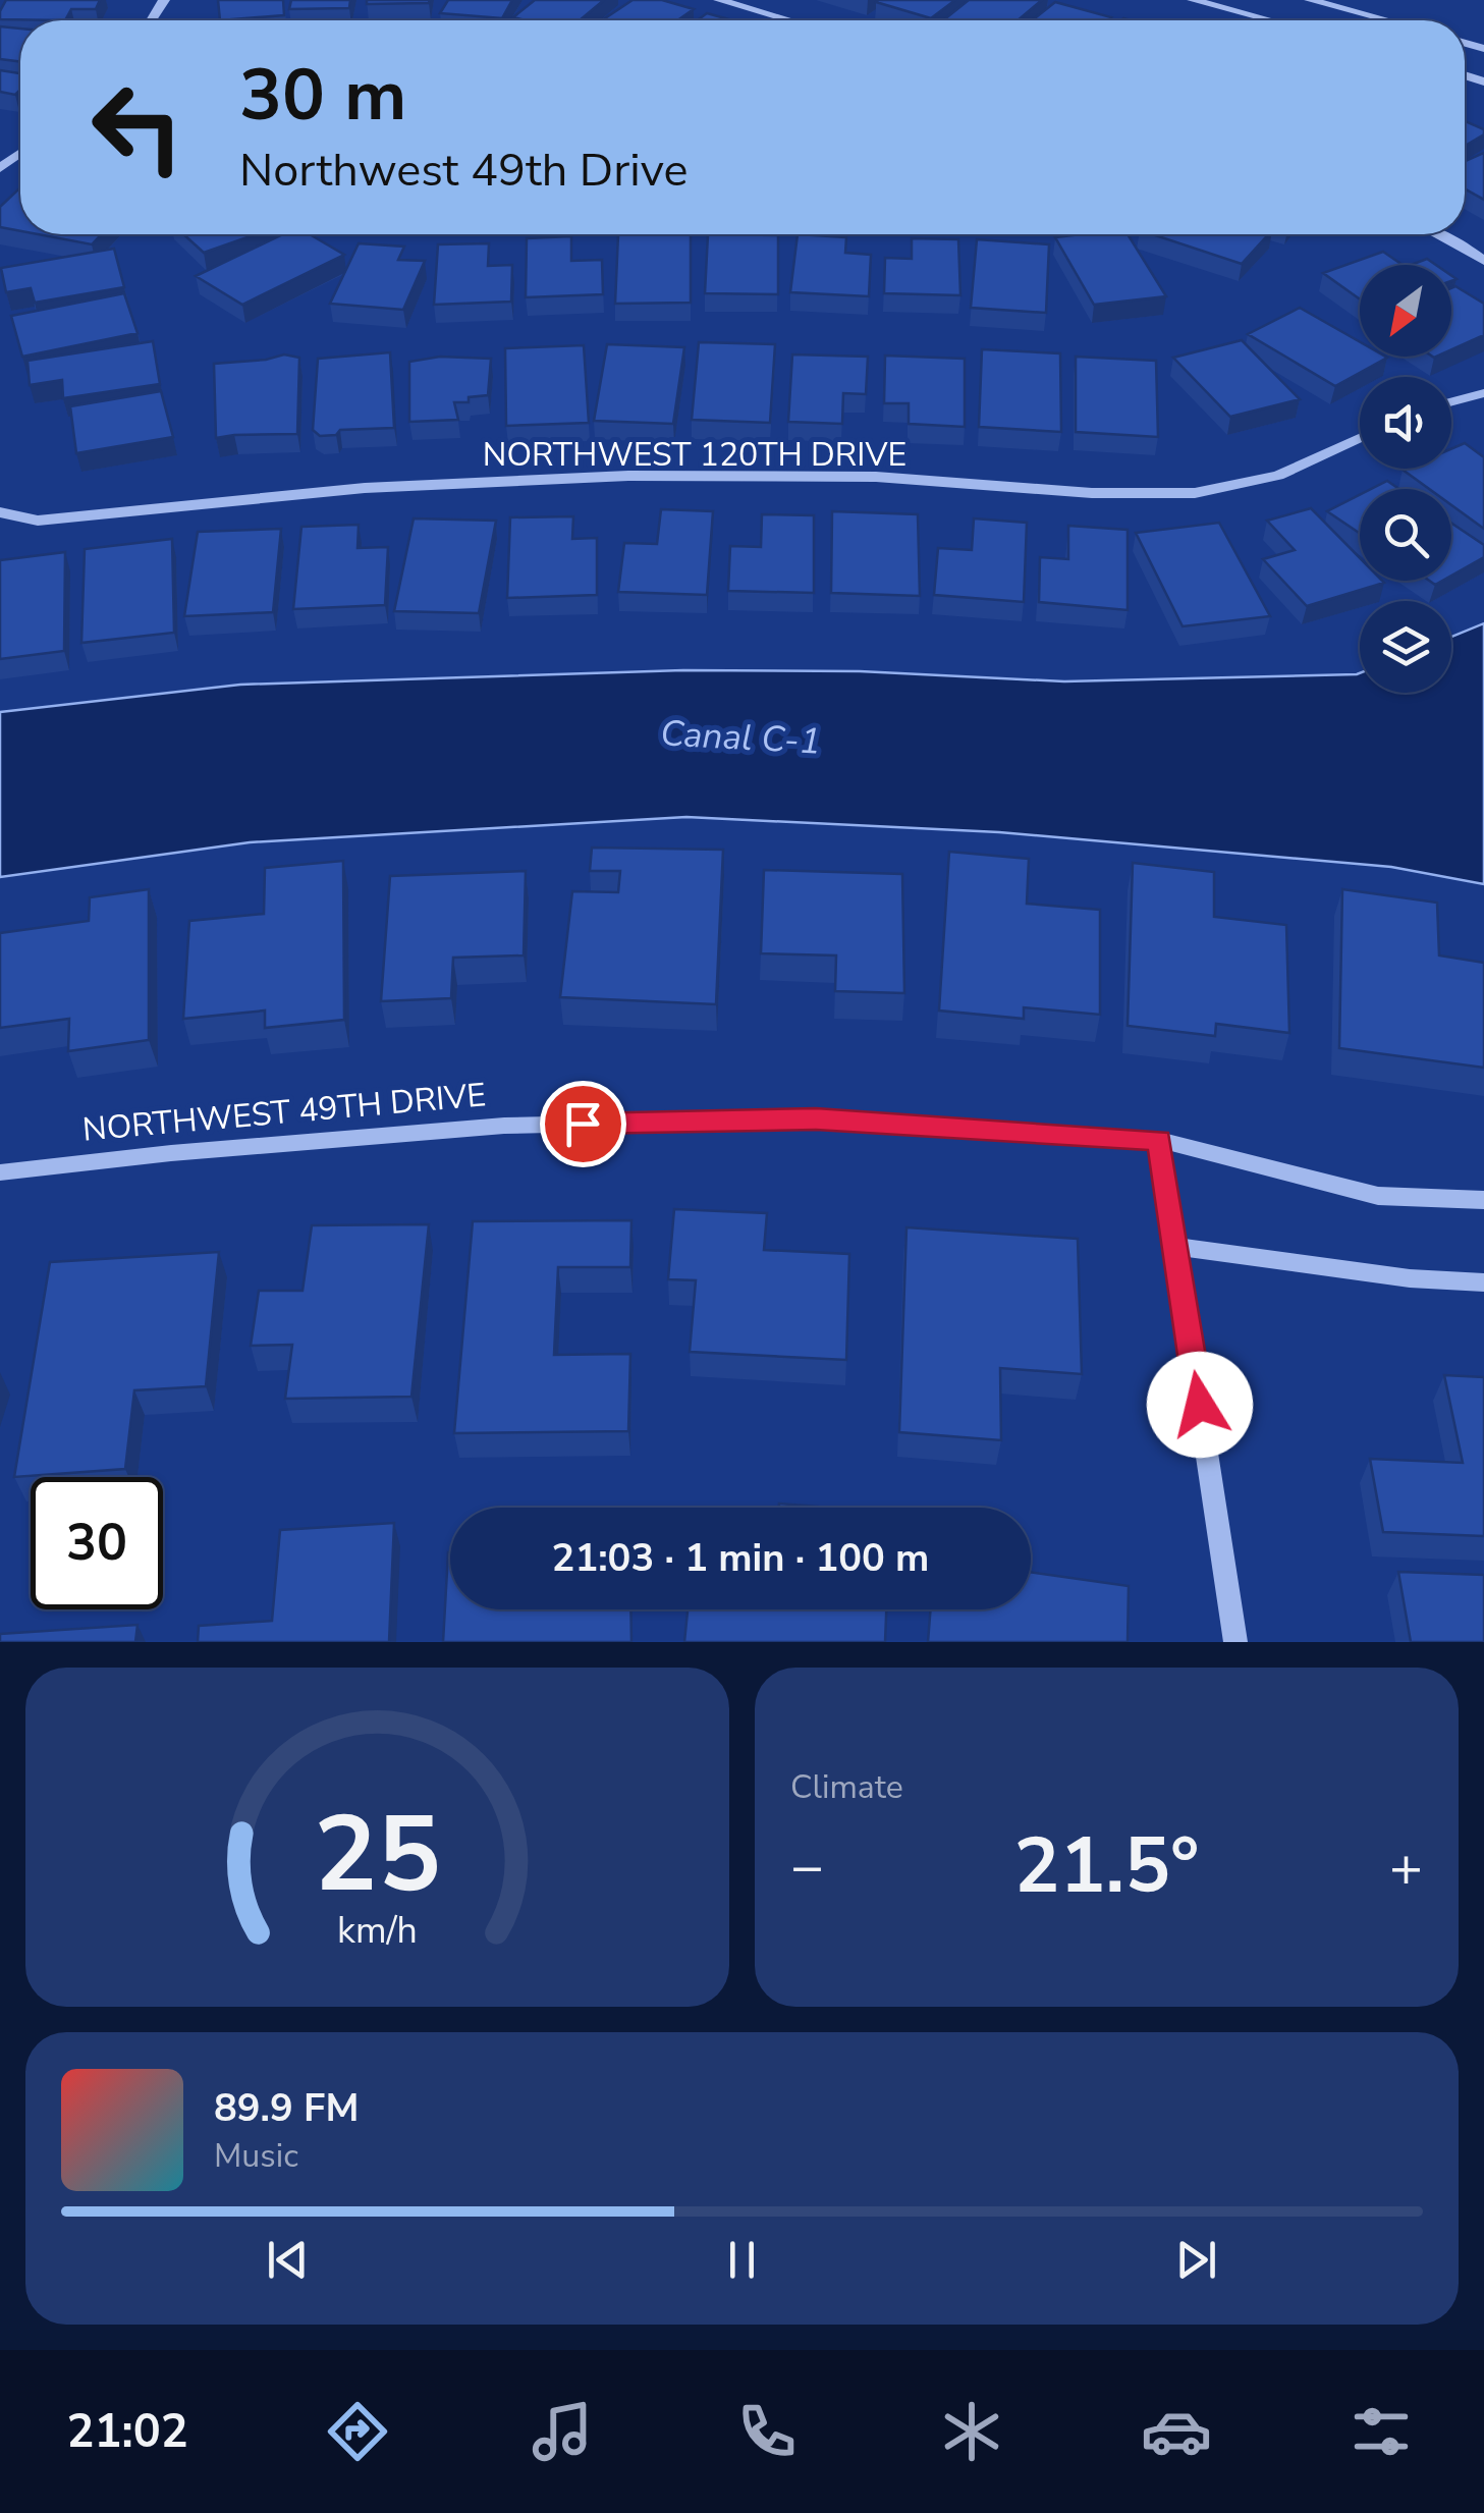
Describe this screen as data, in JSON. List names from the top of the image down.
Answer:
{
  "streets": {
    "street": ["NORTHWEST 120TH DRIVE", "NORTHWEST 49TH DRIVE"]
  },
  "water": ["Canal C-1"],
  "north": "bottom left",
  "page": {
    "turn": ["30 m", "Northwest 49th Drive"],
    "limit": "30",
    "trip": "21:03 · 1 min · 100 m",
    "tile": "Climate",
    "heat": ["−", "21.5°", "+"],
    "song": ["89.9 FM", "Music"],
    "tabs": "21:02",
    "gauge": ["25", "km/h"]
  }
}
